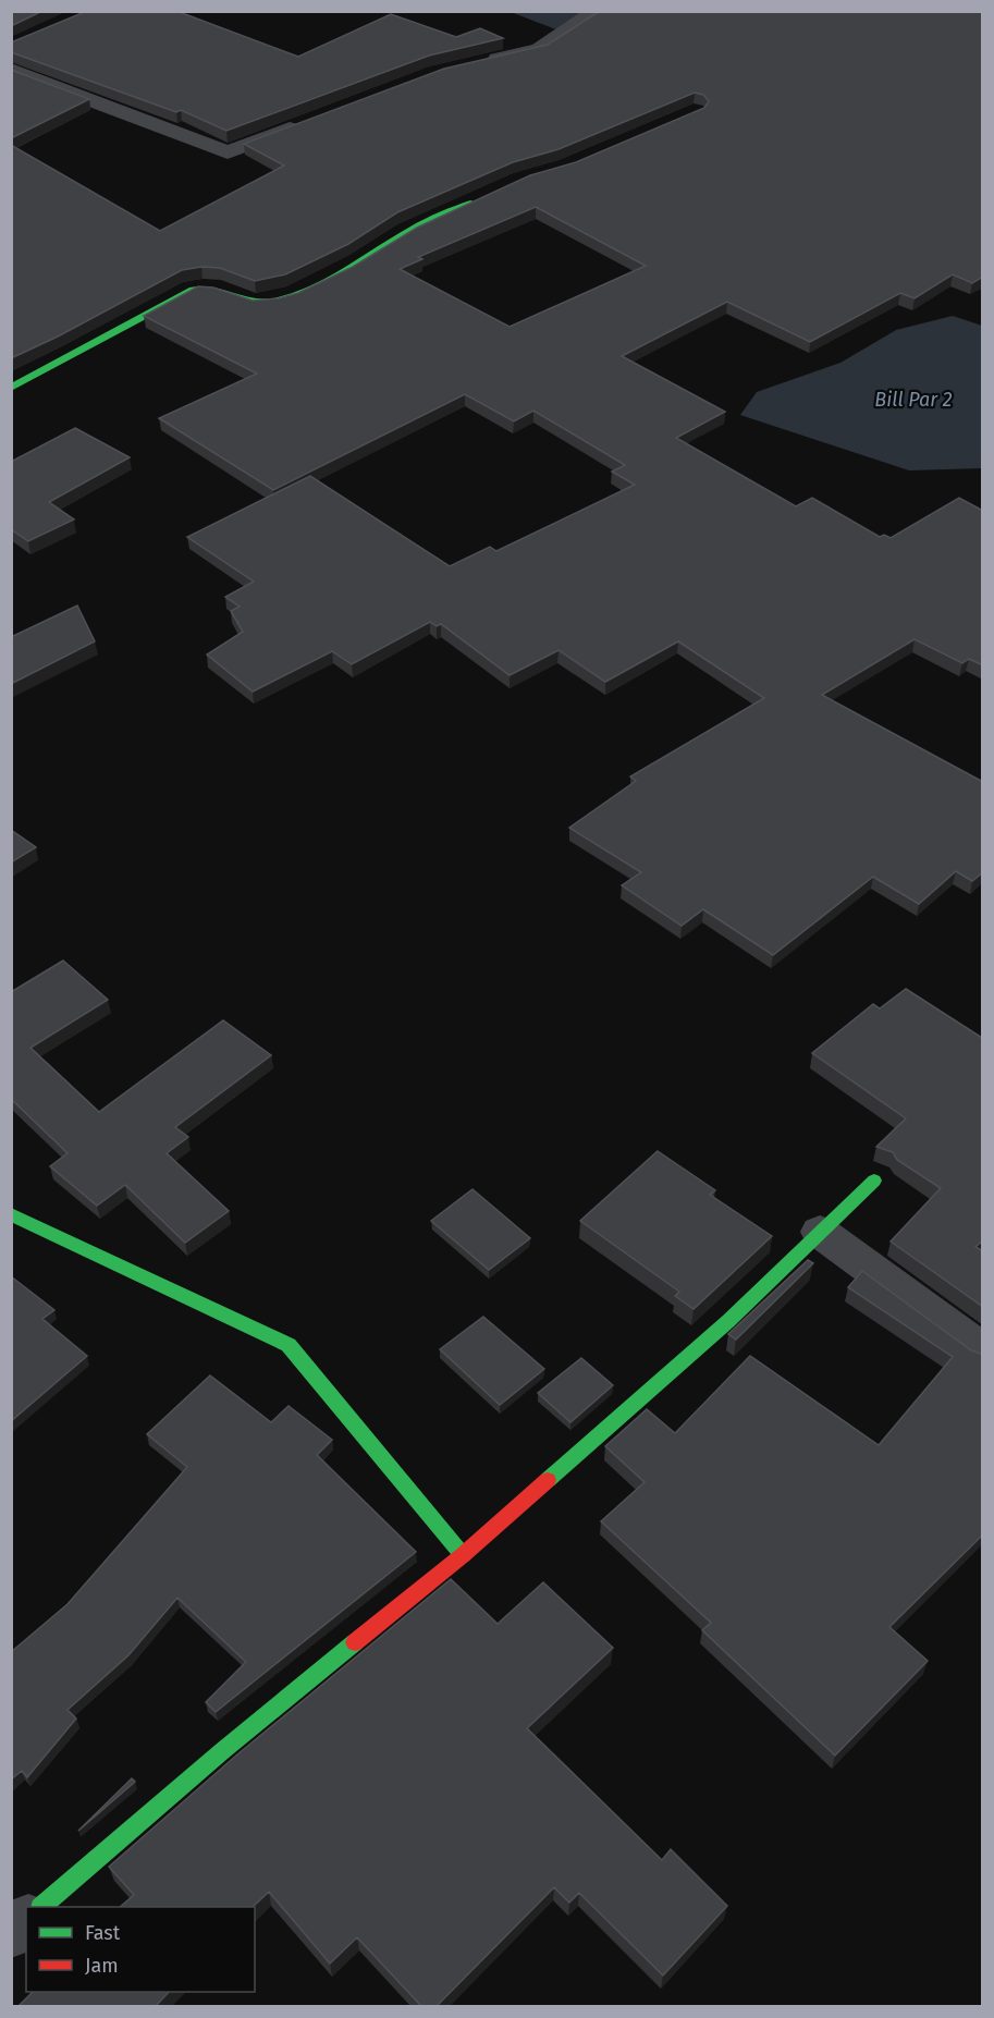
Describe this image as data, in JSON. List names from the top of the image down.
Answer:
{
  "water": ["Bill Par 2"],
  "legend": ["Fast", "Jam"]
}
